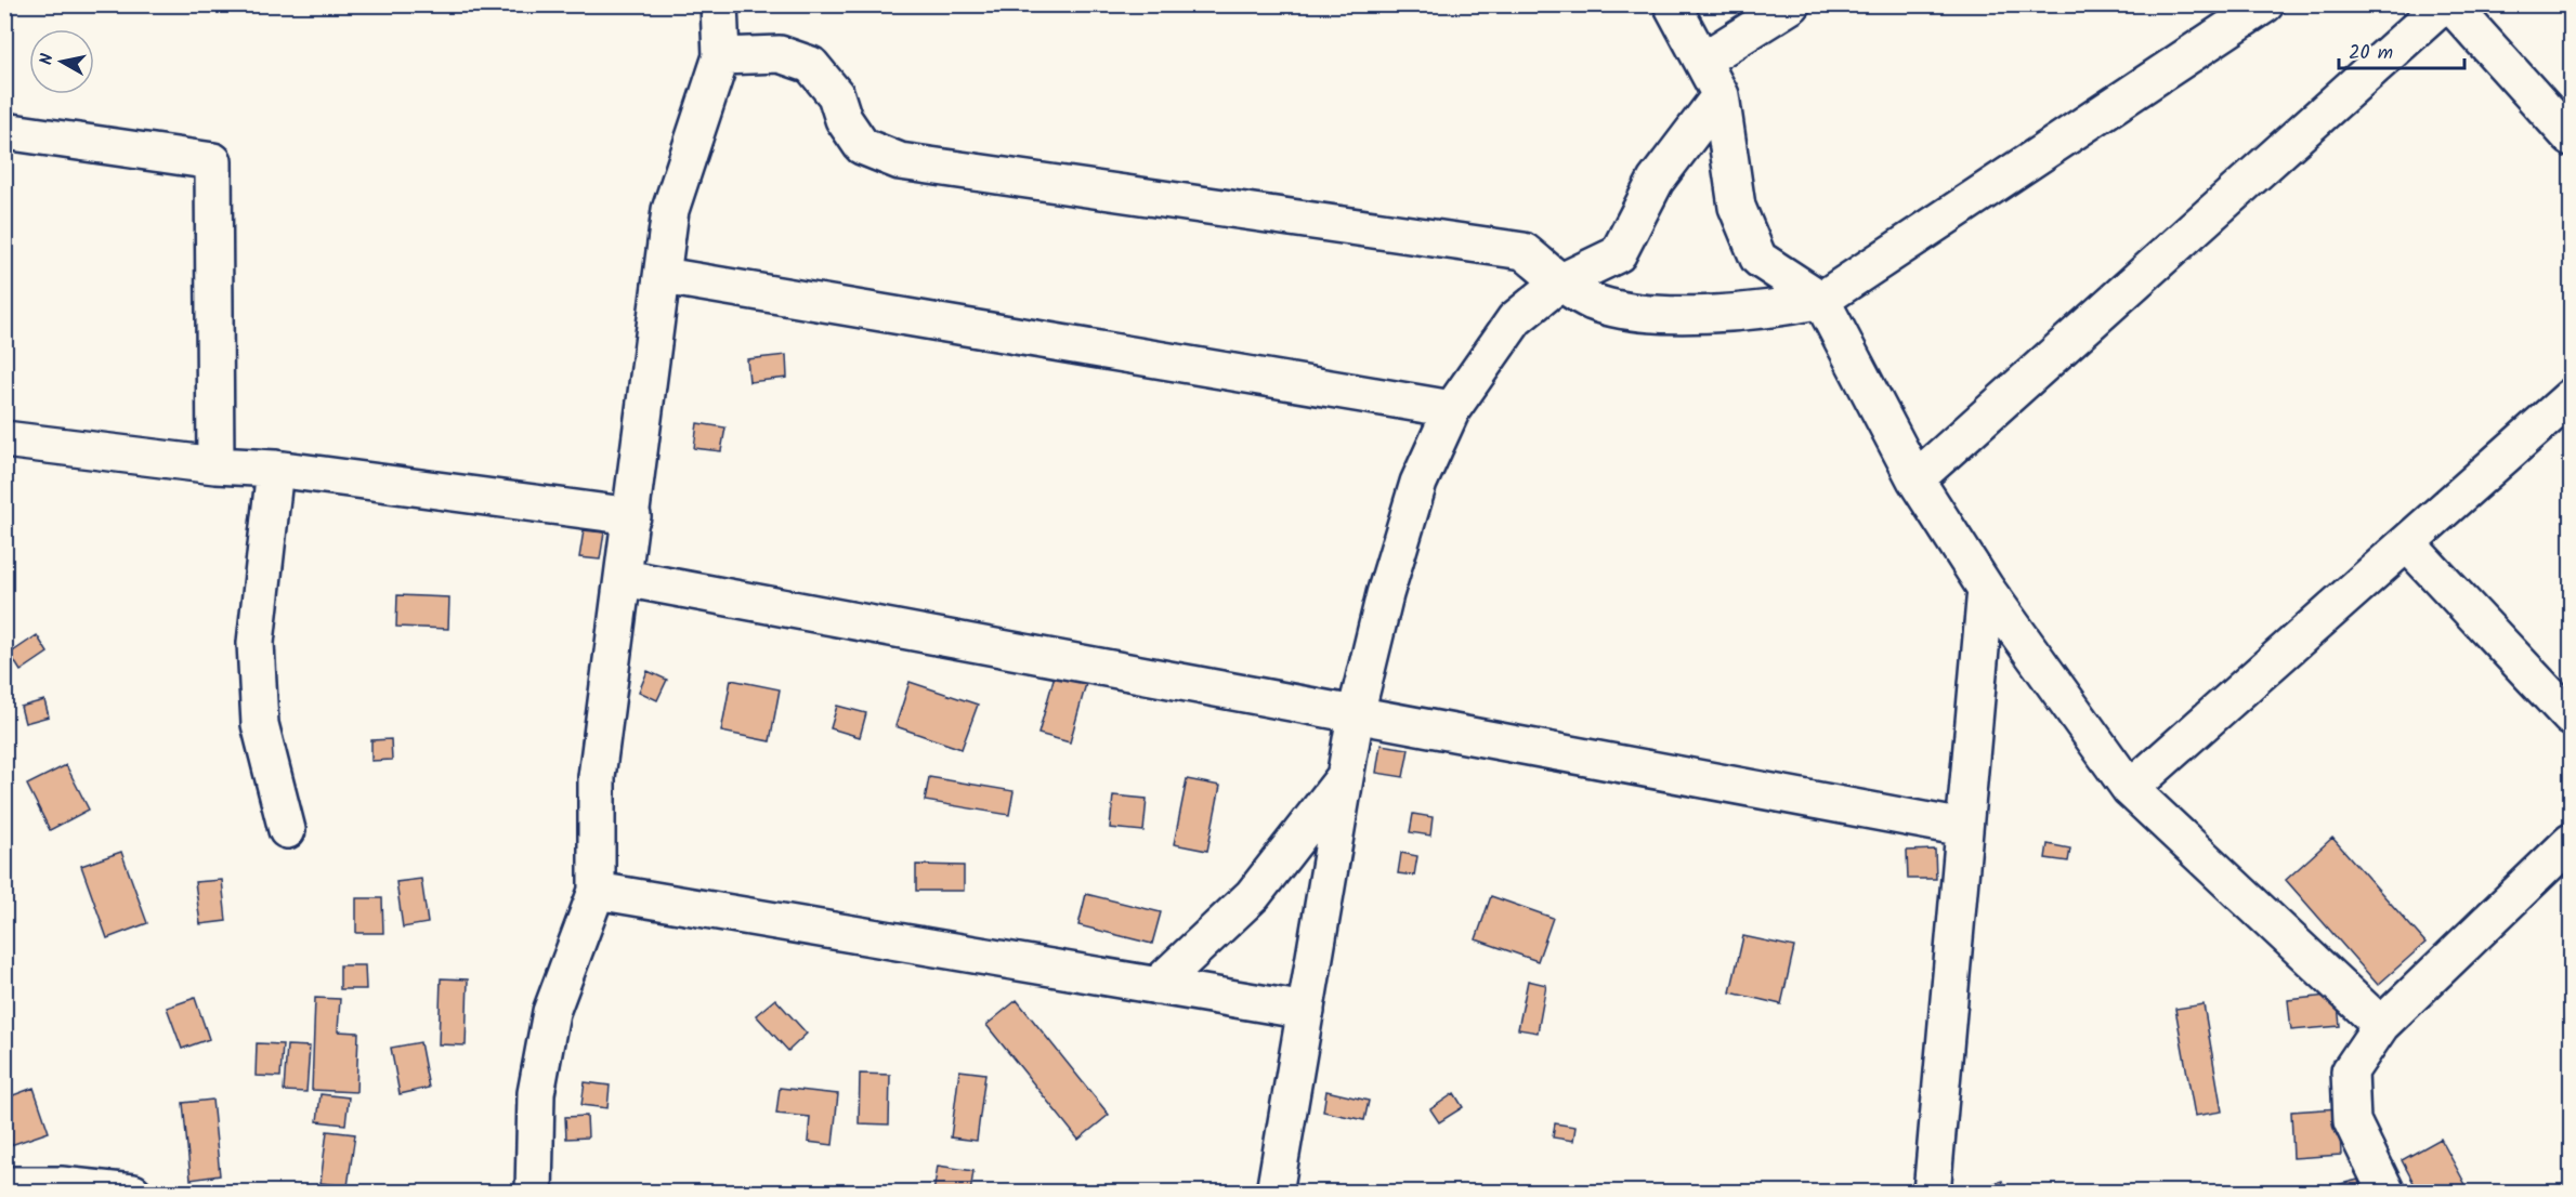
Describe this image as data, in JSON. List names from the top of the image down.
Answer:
{
  "scale_bar": "20 m",
  "north": "left"
}
